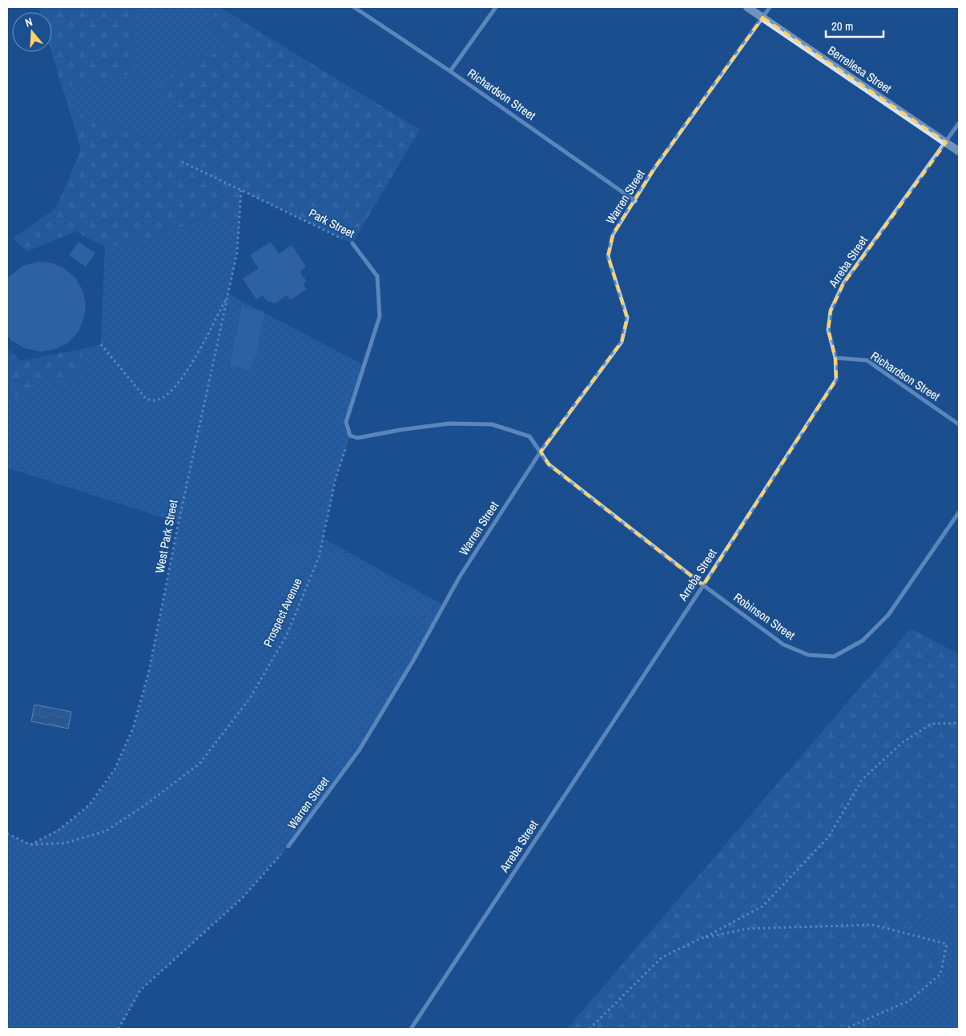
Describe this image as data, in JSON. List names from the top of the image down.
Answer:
{
  "streets": {
    "main road": ["Berrellesa Street"],
    "street": [
      "Richardson Street",
      "Warren Street",
      "Park Street",
      "Arreba Street",
      "Robinson Street"
    ],
    "path": ["West Park Street", "Prospect Avenue"]
  },
  "crossings": [
    ["Berrellesa Street", "Warren Street"],
    ["Berrellesa Street", "Arreba Street"],
    ["Richardson Street", "Warren Street"],
    ["Richardson Street", "Arreba Street"],
    ["Warren Street", "Robinson Street"],
    ["Park Street", "West Park Street"],
    ["Park Street", "Prospect Avenue"],
    ["Arreba Street", "Robinson Street"],
    ["West Park Street", "Prospect Avenue"]
  ],
  "scale_bar": "20 m",
  "north": "top"
}
